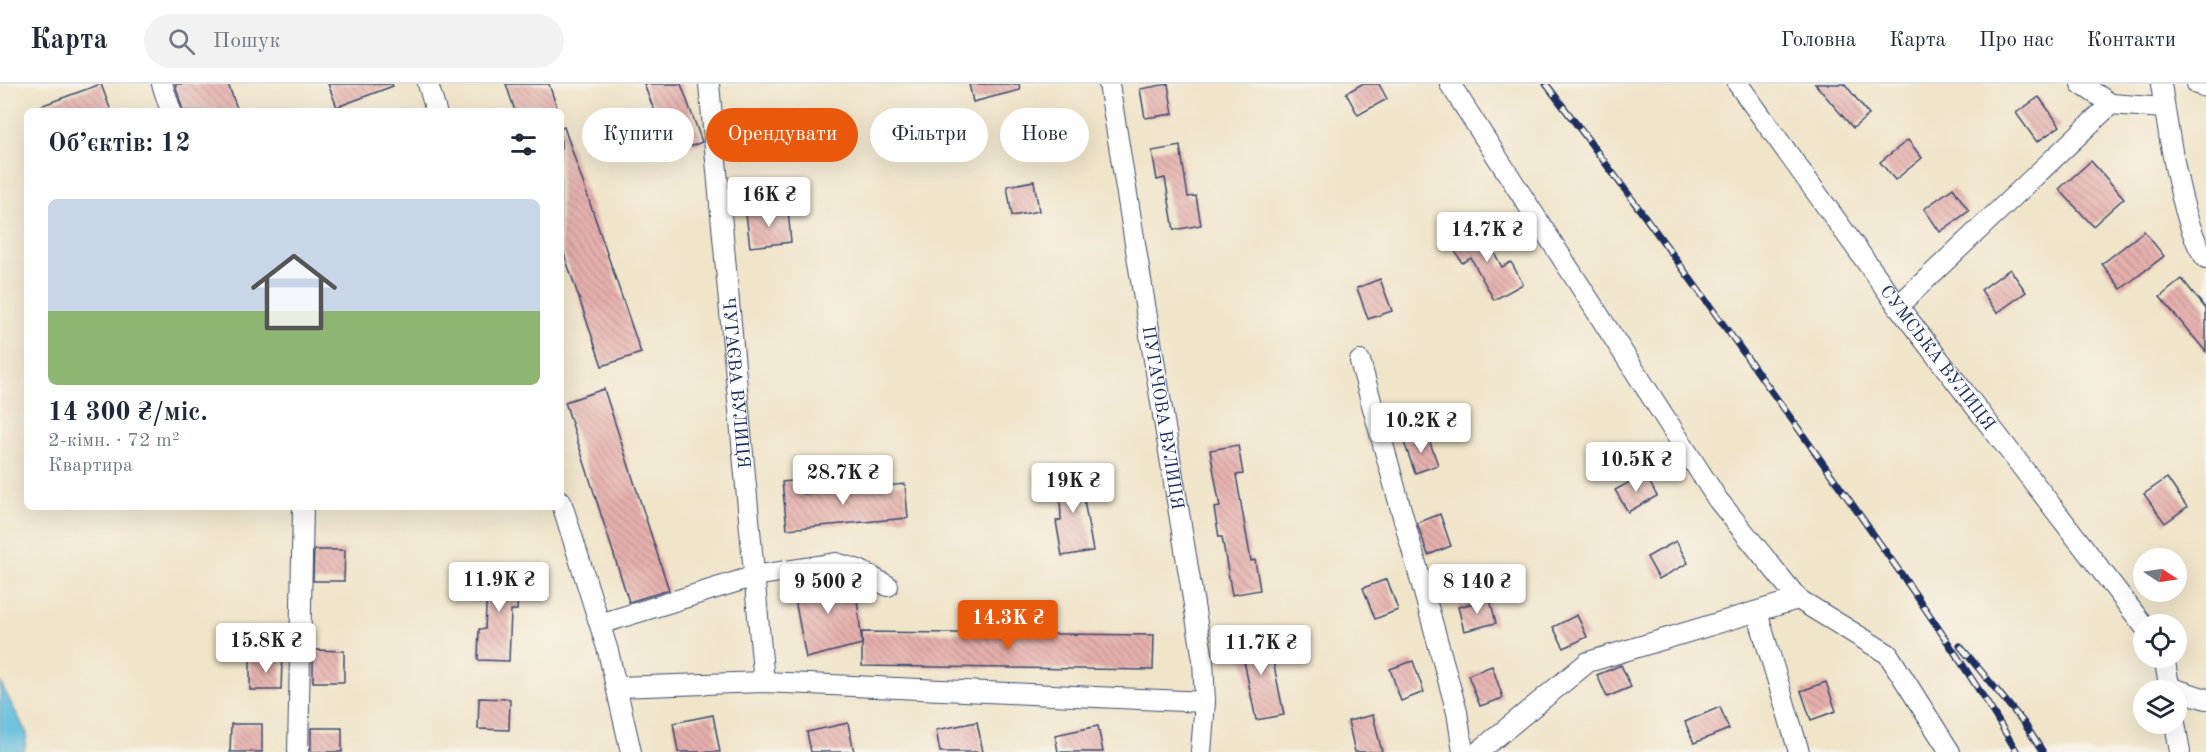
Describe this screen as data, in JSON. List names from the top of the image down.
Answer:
{
  "streets": {
    "street": ["СУМСЬКА ВУЛИЦЯ", "ЧУГАЄВА ВУЛИЦЯ", "ПУГАЧОВА ВУЛИЦЯ"]
  },
  "north": "right",
  "page": {
    "header": "Карта",
    "search": "Пошук",
    "nav": [
      "Головна",
      "Карта",
      "Про нас",
      "Контакти"
    ],
    "chip": [
      "Купити",
      "Орендувати",
      "Фільтри",
      "Нове"
    ],
    "heading": "Об’єктів: 12",
    "price": [
      "16K ₴",
      "14.7K ₴",
      "10.2K ₴",
      "10.5K ₴",
      "28.7K ₴",
      "19K ₴",
      "11.9K ₴",
      "9 500 ₴",
      "8 140 ₴",
      "14.3K ₴",
      "15.8K ₴",
      "11.7K ₴"
    ],
    "list": [
      {
        "name": "14 300 ₴/міс.",
        "note": "2-кімн. · 72 m² · Квартира"
      }
    ]
  }
}
